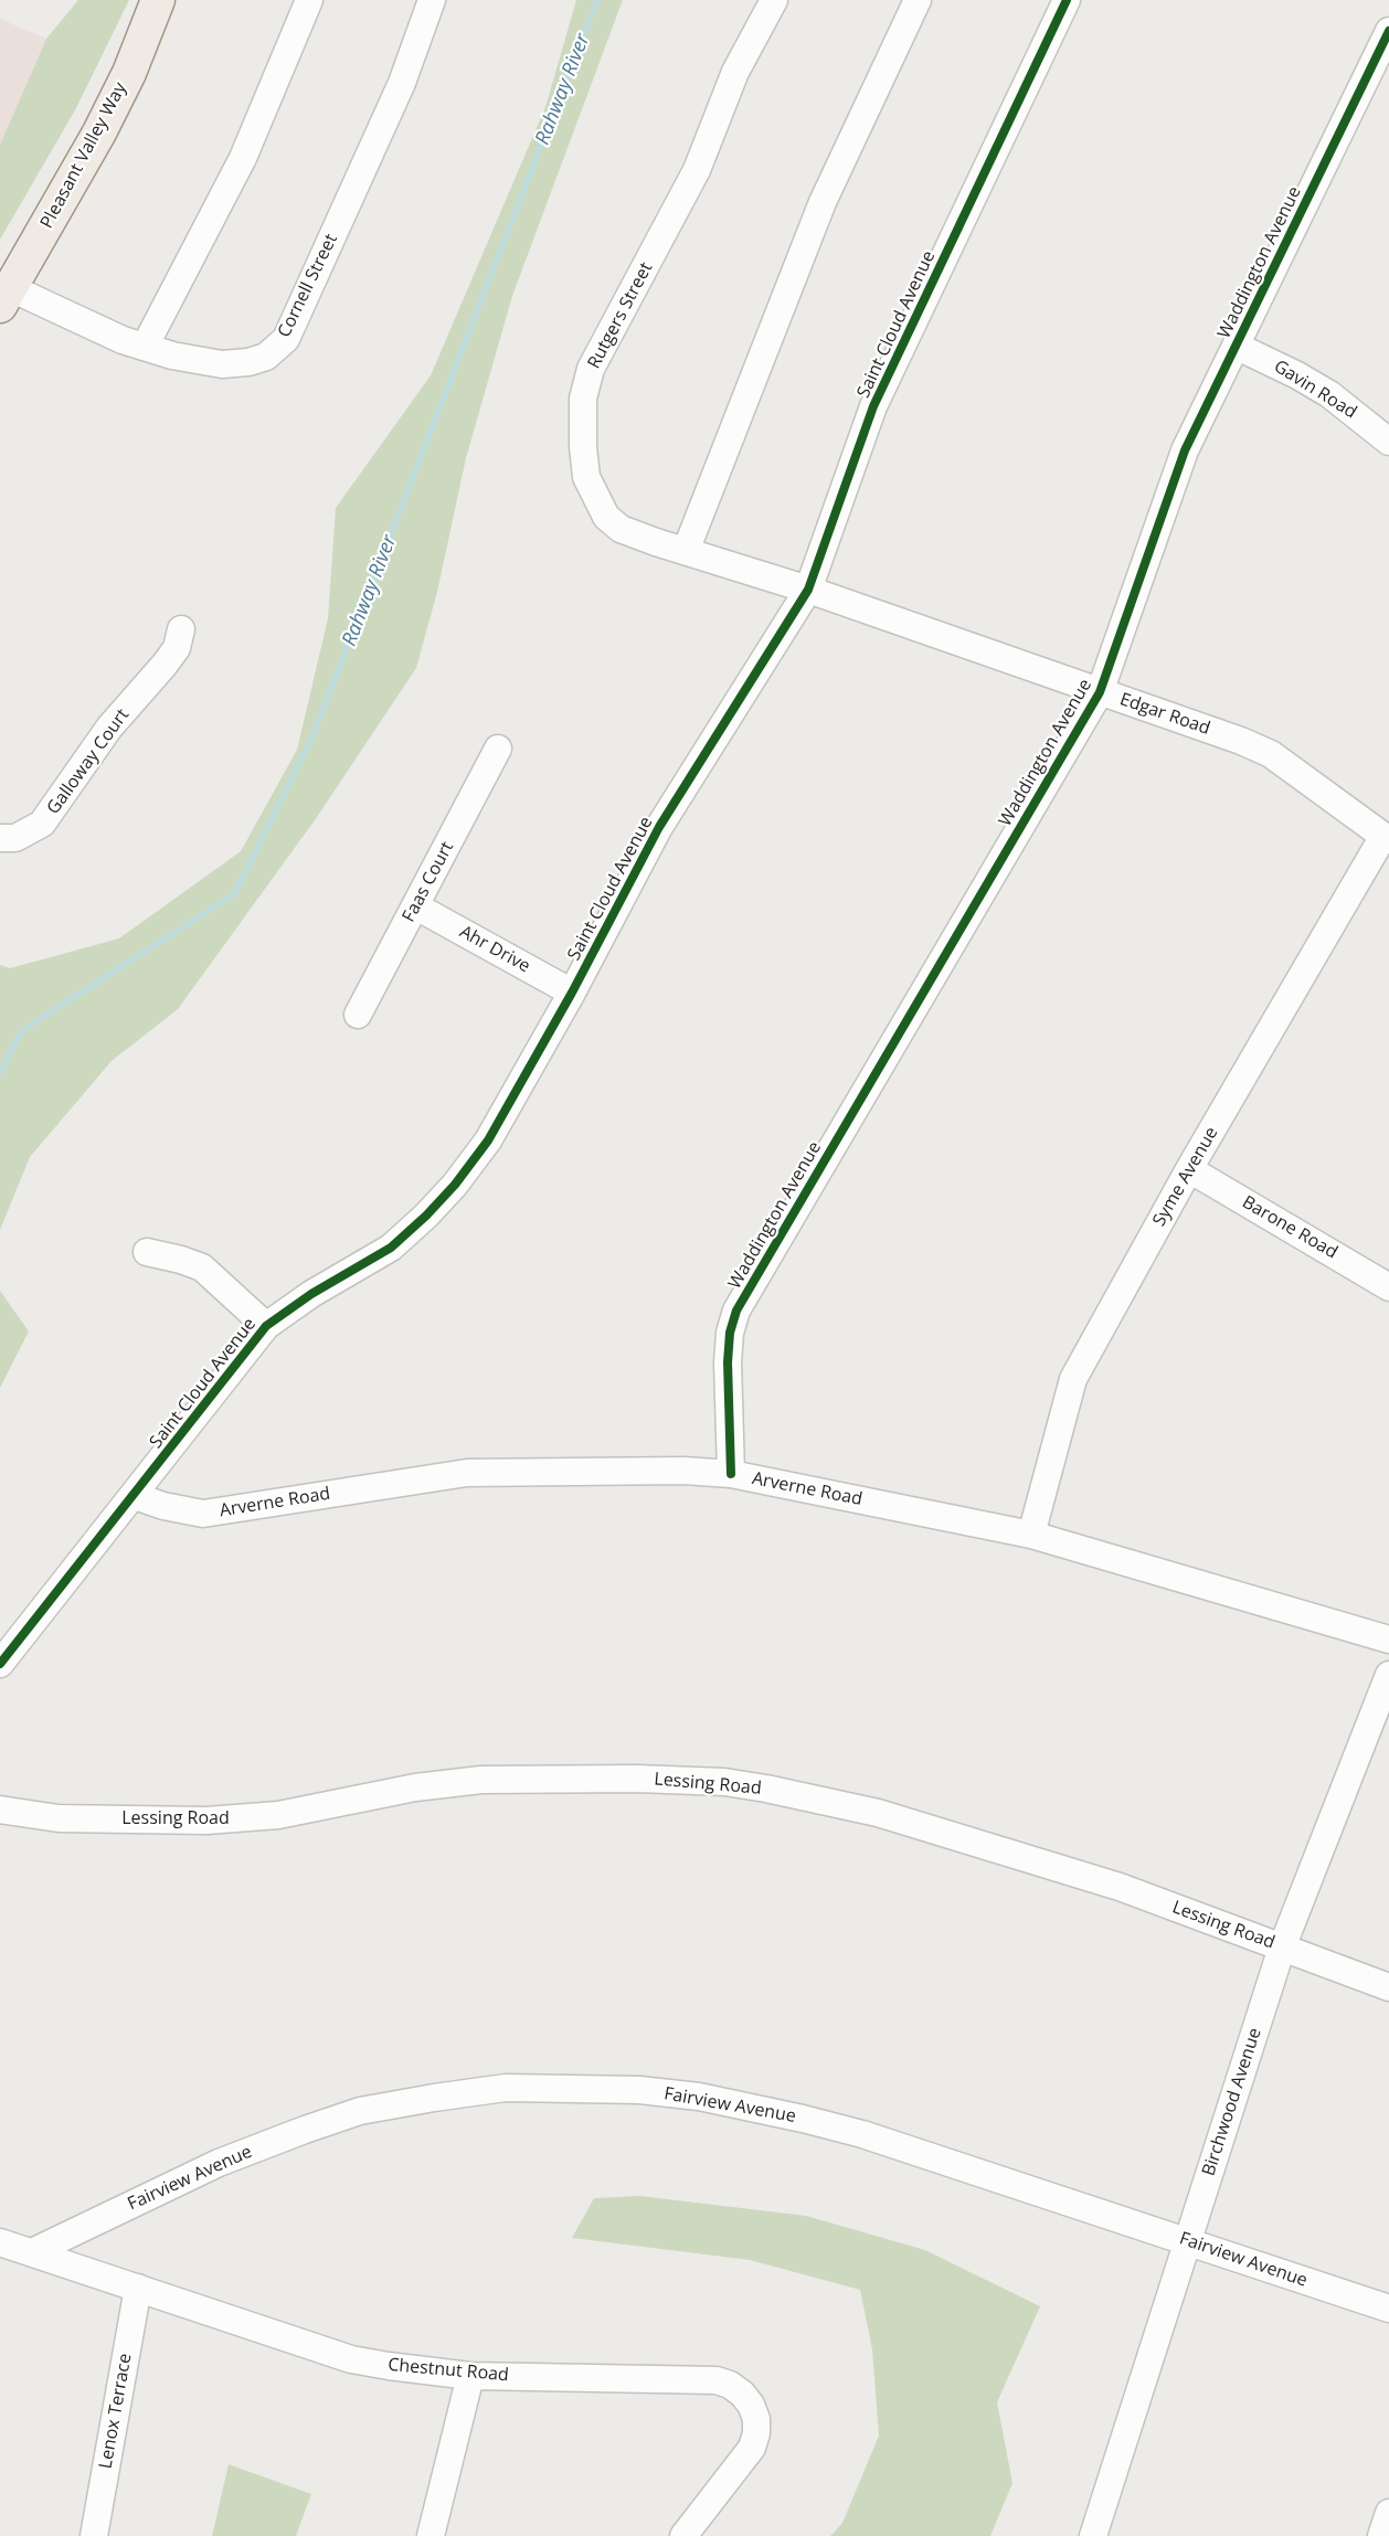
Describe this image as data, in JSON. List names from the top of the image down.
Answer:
{
  "streets": {
    "main road": ["Pleasant Valley Way"],
    "street": [
      "Waddington Avenue",
      "Cornell Street",
      "Rutgers Street",
      "Saint Cloud Avenue",
      "Gavin Road",
      "Edgar Road",
      "Galloway Court",
      "Faas Court",
      "Ahr Drive",
      "Syme Avenue",
      "Barone Road",
      "Arverne Road",
      "Lessing Road",
      "Birchwood Avenue",
      "Fairview Avenue",
      "Chestnut Road",
      "Lenox Terrace"
    ]
  },
  "crossings": [
    ["Pleasant Valley Way", "Cornell Street"],
    ["Waddington Avenue", "Gavin Road"],
    ["Waddington Avenue", "Edgar Road"],
    ["Waddington Avenue", "Arverne Road"],
    ["Rutgers Street", "Saint Cloud Avenue"],
    ["Rutgers Street", "Edgar Road"],
    ["Saint Cloud Avenue", "Edgar Road"],
    ["Saint Cloud Avenue", "Ahr Drive"],
    ["Saint Cloud Avenue", "Arverne Road"],
    ["Edgar Road", "Syme Avenue"],
    ["Faas Court", "Ahr Drive"],
    ["Syme Avenue", "Barone Road"],
    ["Syme Avenue", "Arverne Road"],
    ["Lessing Road", "Birchwood Avenue"],
    ["Birchwood Avenue", "Fairview Avenue"],
    ["Fairview Avenue", "Chestnut Road"],
    ["Chestnut Road", "Lenox Terrace"]
  ],
  "water": ["Rahway River"]
}
